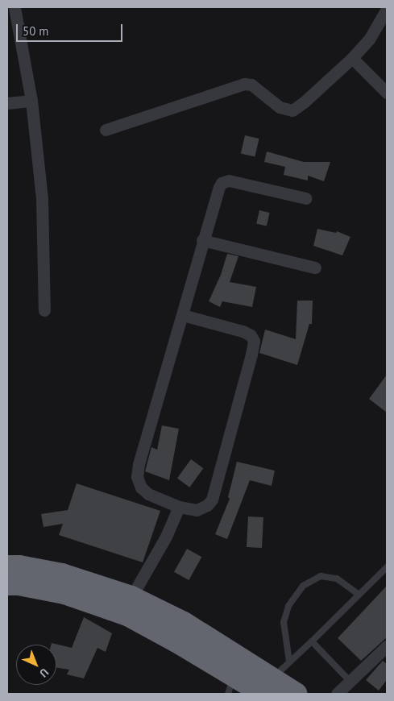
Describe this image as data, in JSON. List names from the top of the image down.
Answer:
{
  "scale_bar": "50 m",
  "north": "bottom right"
}
